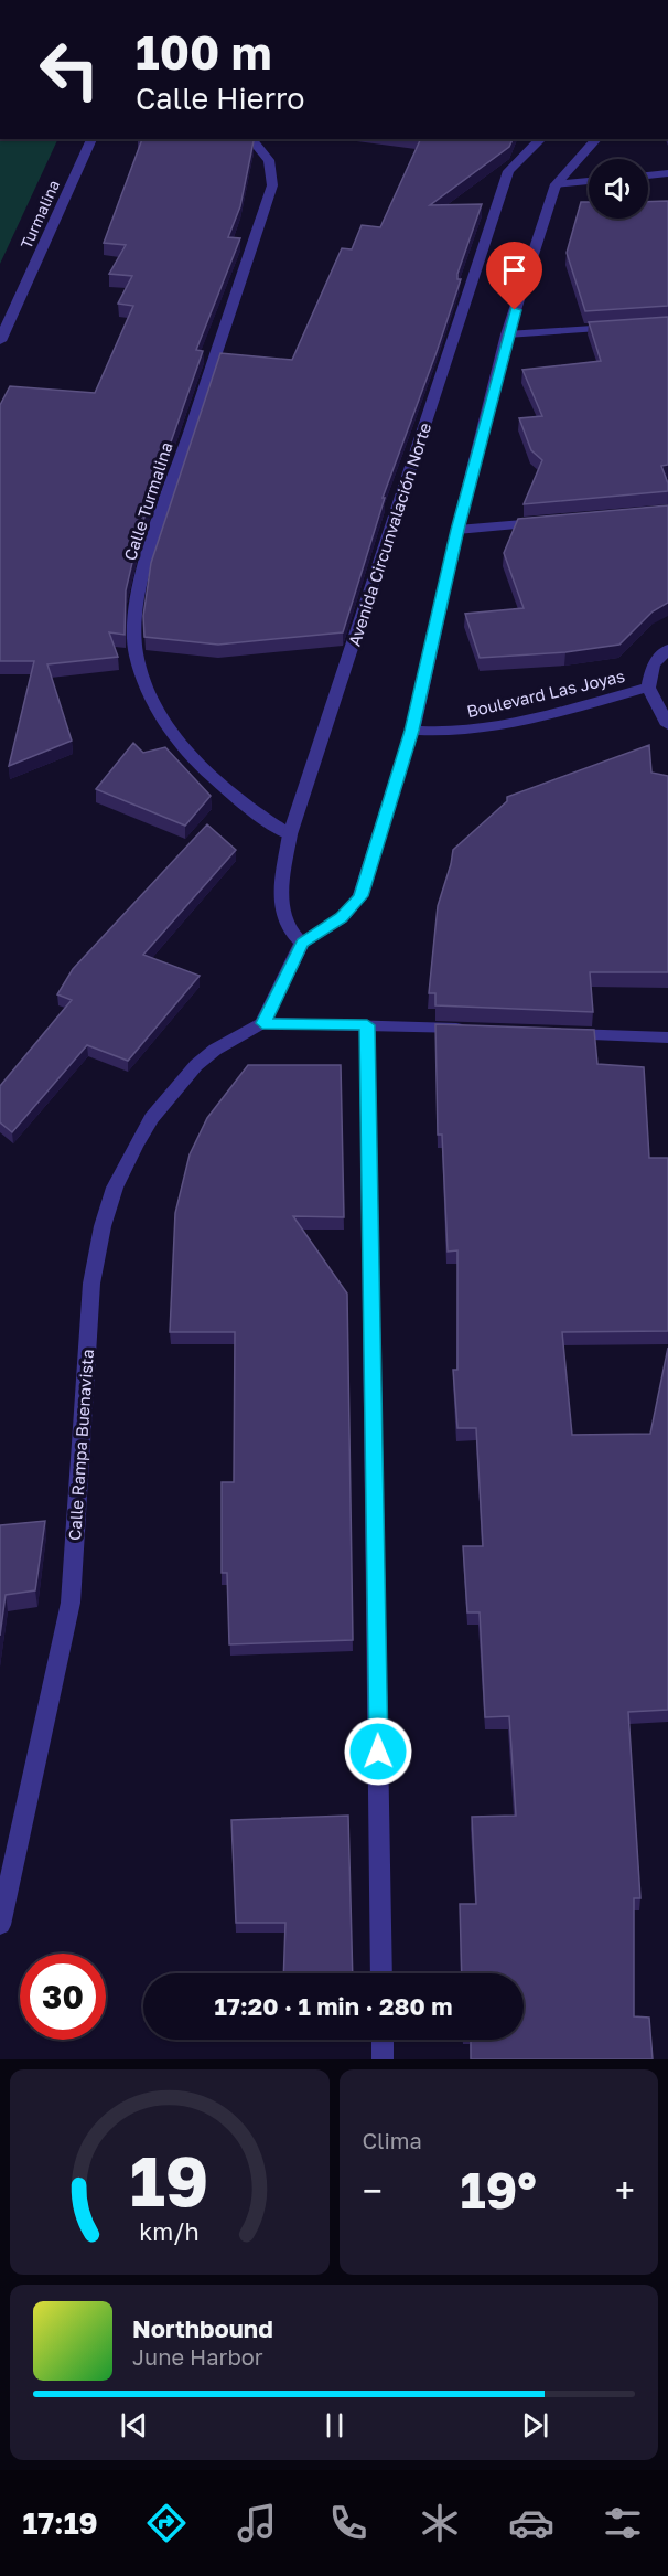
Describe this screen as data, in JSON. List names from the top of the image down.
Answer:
{
  "streets": {
    "street": [
      "Turmalina",
      "Calle Turmalina",
      "Avenida Circunvalación Norte",
      "Boulevard Las Joyas",
      "Calle Rampa Buenavista"
    ]
  },
  "crossings": [
    ["Calle Turmalina", "Avenida Circunvalación Norte"]
  ],
  "page": {
    "turn": ["100 m", "Calle Hierro"],
    "limit": "30",
    "trip": "17:20 · 1 min · 280 m",
    "tile": "Clima",
    "heat": ["−", "19°", "+"],
    "song": ["Northbound", "June Harbor"],
    "tabs": "17:19",
    "gauge": ["19", "km/h"]
  }
}
